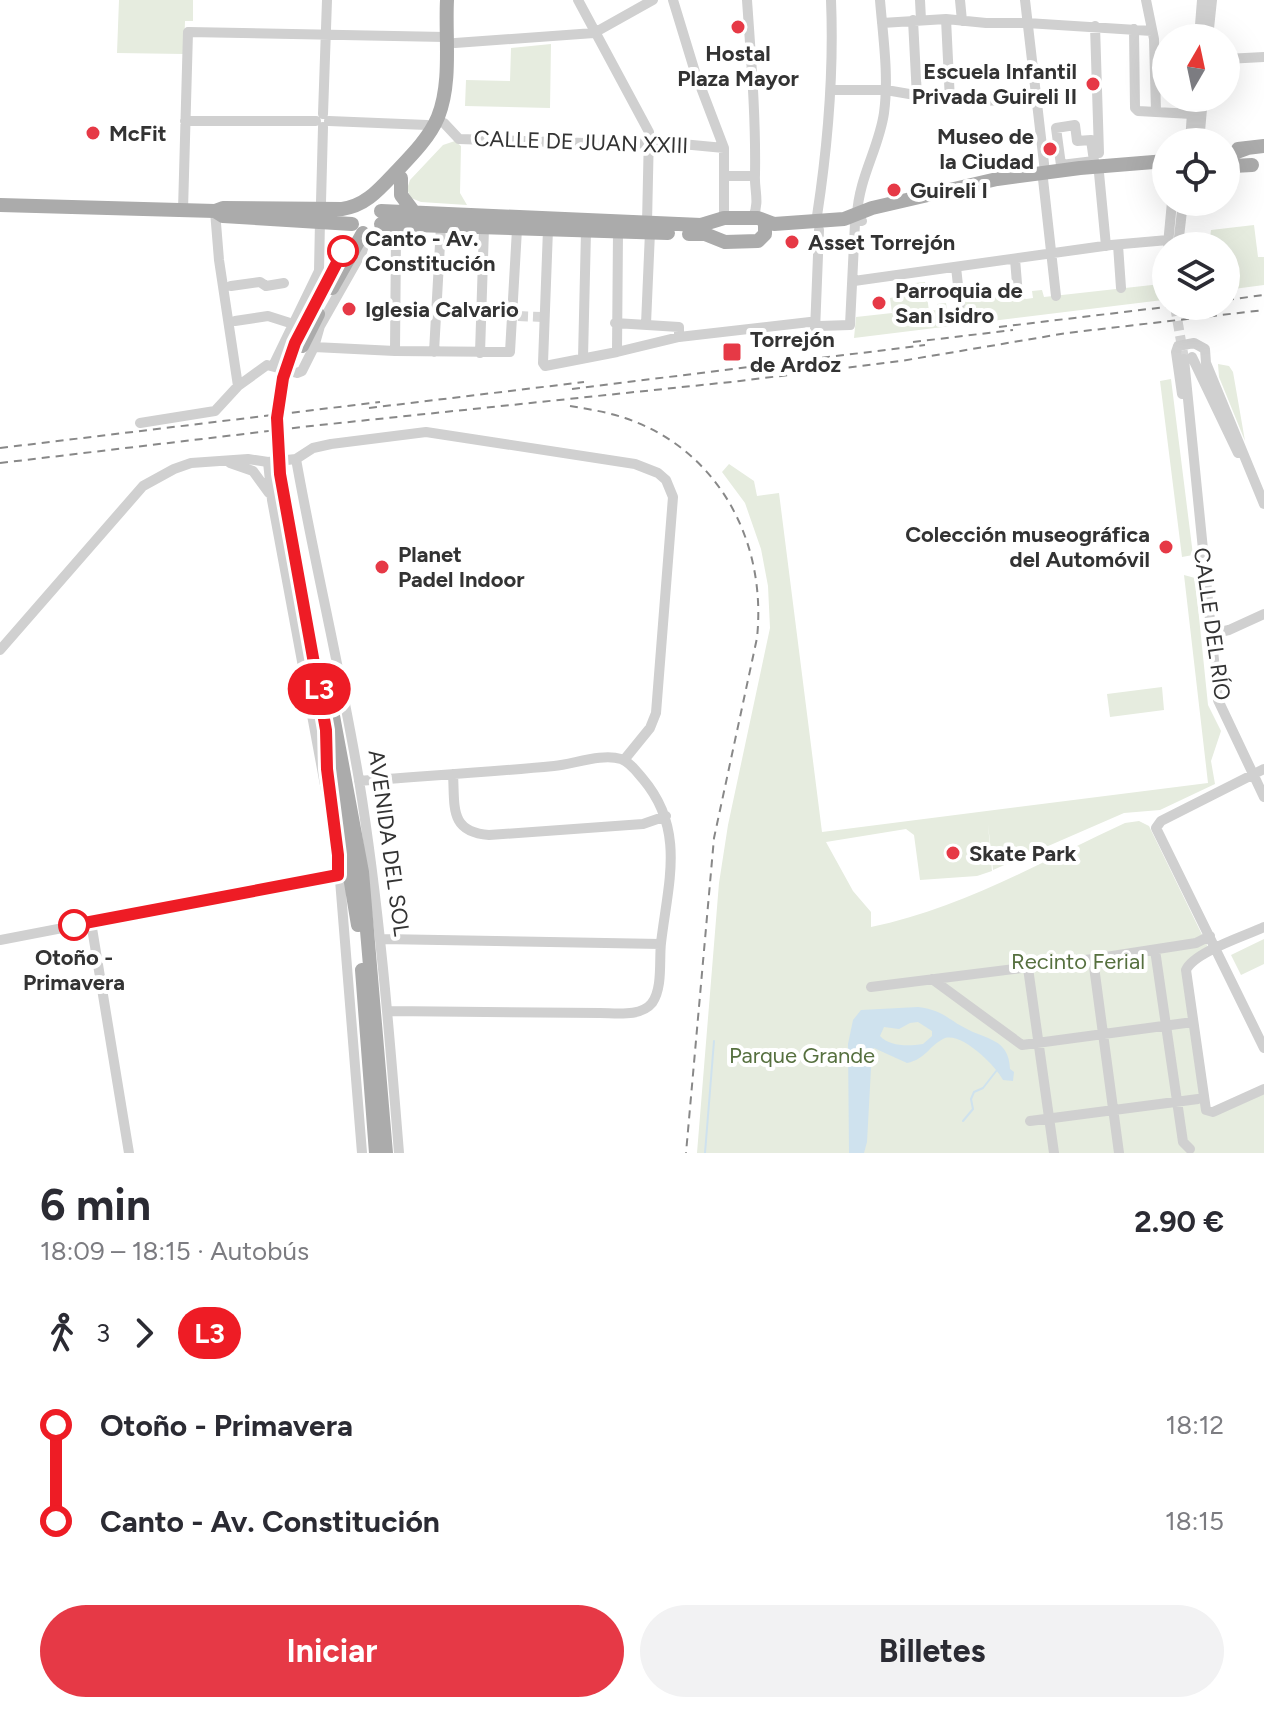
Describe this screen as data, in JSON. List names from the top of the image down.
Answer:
{
  "streets": {
    "main road": ["AVENIDA DEL SOL"],
    "street": ["CALLE DE JUAN XXIII", "CALLE DEL RÍO"]
  },
  "parks": ["Recinto Ferial", "Parque Grande"],
  "places": {
    "other": [
      "Hostal Plaza Mayor",
      "Escuela Infantil Privada Guireli II",
      "McFit",
      "Museo de la Ciudad",
      "Guireli I",
      "Asset Torrejón",
      "Canto - Av. Constitución",
      "Parroquia de San Isidro",
      "Iglesia Calvario",
      "Colección museográfica del Automóvil",
      "Planet Padel Indoor",
      "Skate Park",
      "Otoño - Primavera"
    ],
    "transit": ["Torrejón de Ardoz"]
  },
  "lines": ["bus line L3"],
  "north": "top",
  "page": {
    "on_map": "L3",
    "heading": ["6 min", "18:09 – 18:15 · Autobús", "2.90 €"],
    "legs": ["3", "L3"],
    "list": [
      {
        "name": "Otoño - Primavera",
        "value": "18:12"
      },
      {
        "name": "Canto - Av. Constitución",
        "value": "18:15"
      }
    ],
    "buttons": ["Iniciar", "Billetes"]
  }
}
